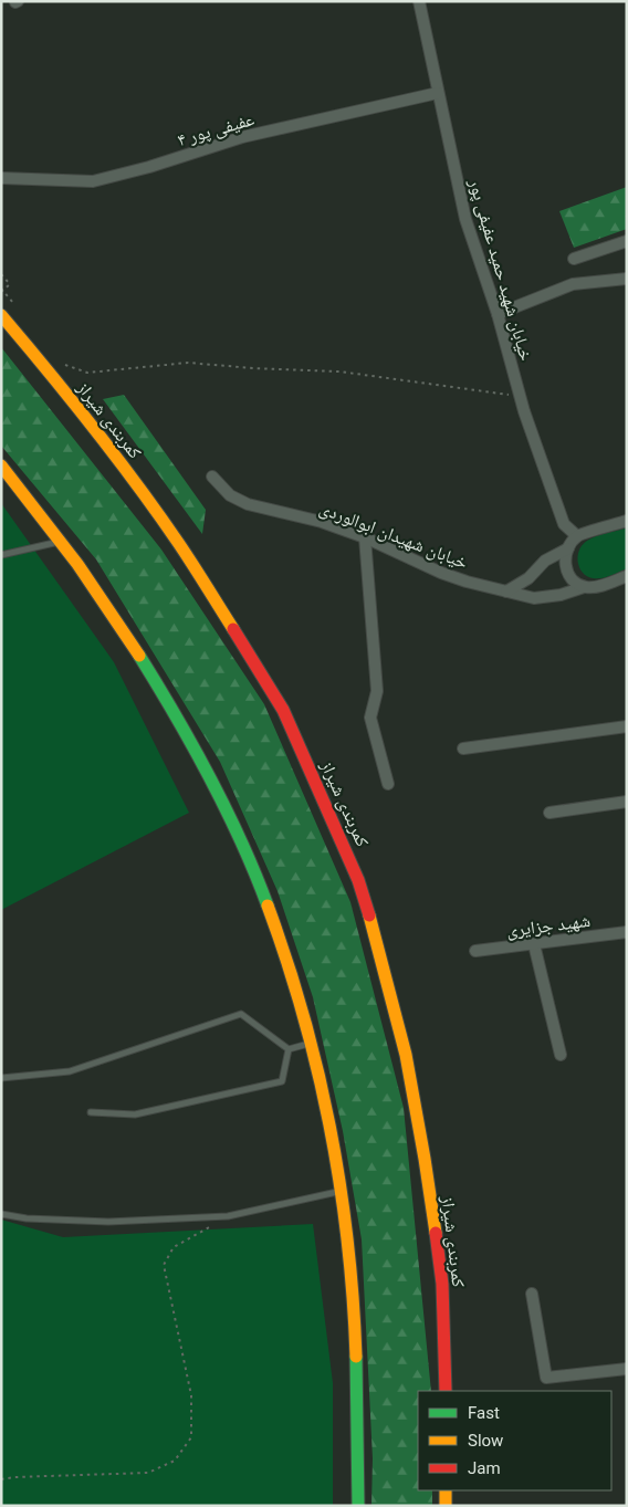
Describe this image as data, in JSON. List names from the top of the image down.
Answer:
{
  "streets": {
    "highway": ["کمربندی شیراز"],
    "street": [
      "عفیفی پور ۴",
      "خیابان شهید حمید عفیفی پور",
      "خیابان شهیدان ابوالوردی",
      "شهید جزایری"
    ]
  },
  "crossings": [
    ["عفیفی پور ۴", "خیابان شهید حمید عفیفی پور"]
  ],
  "legend": ["Fast", "Slow", "Jam"]
}
